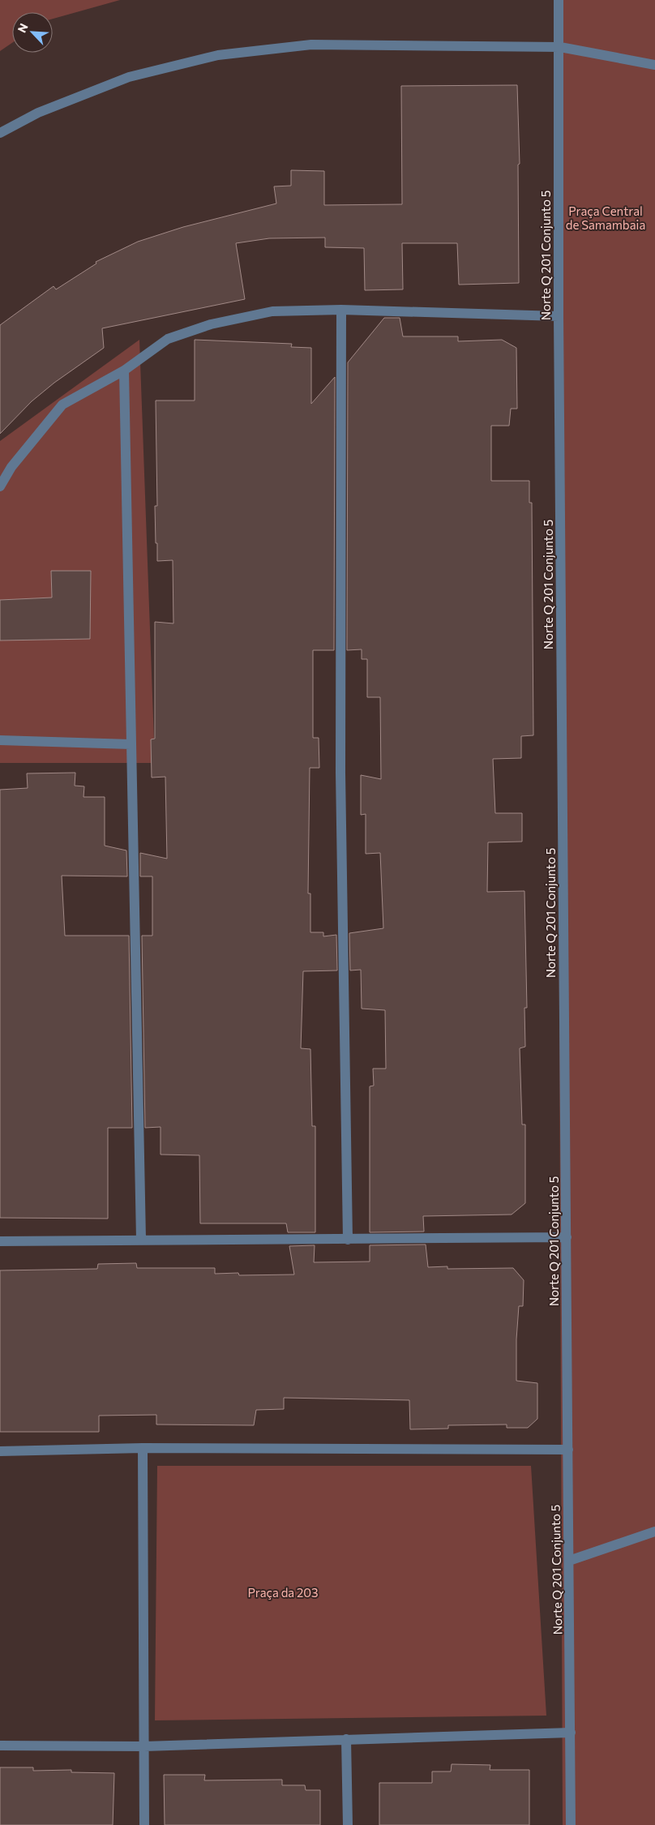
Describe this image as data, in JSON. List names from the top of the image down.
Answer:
{
  "streets": {
    "street": ["Norte Q 201 Conjunto 5"]
  },
  "parks": ["Praça Central de Samambaia", "Praça da 203"],
  "north": "top left"
}
